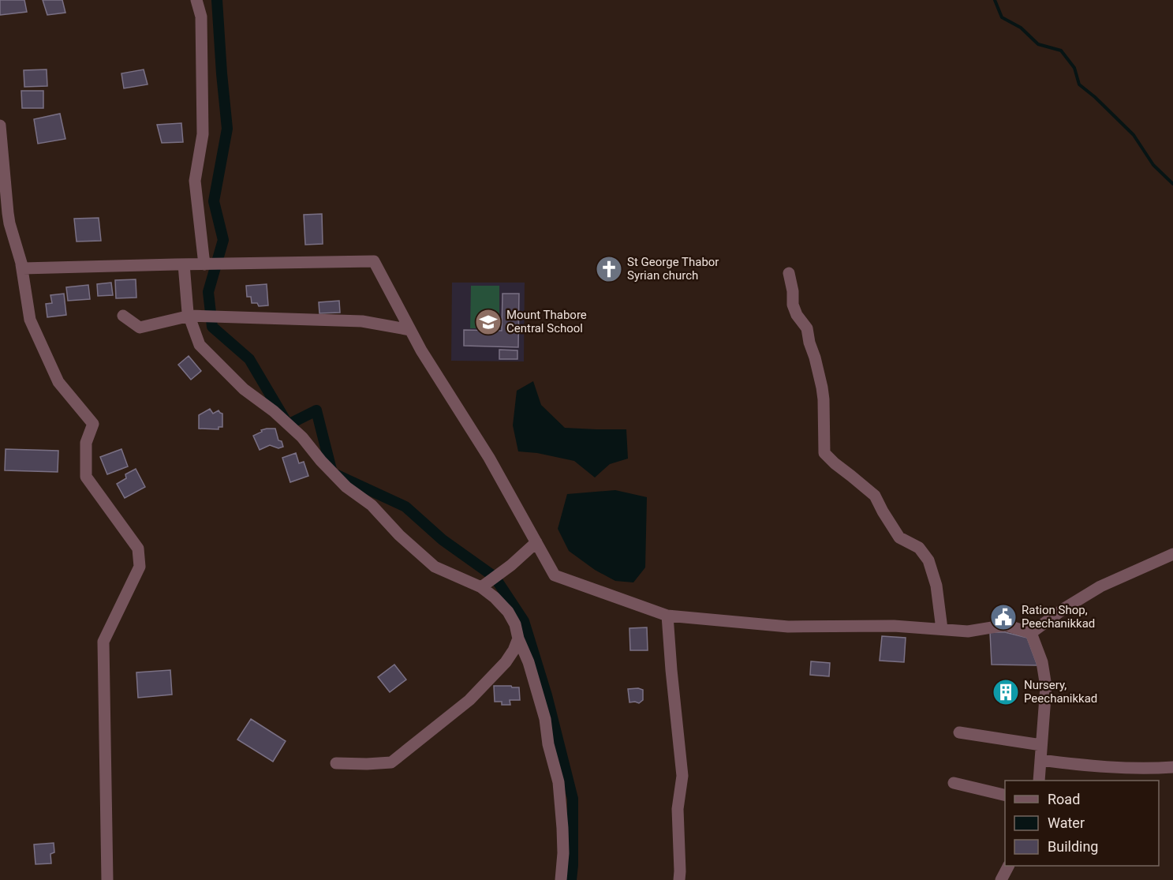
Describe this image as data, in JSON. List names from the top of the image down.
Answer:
{
  "places": {
    "church": ["St George Thabor Syrian church"],
    "school or university": ["Mount Thabore Central School"],
    "public building": ["Ration Shop, Peechanikkad"],
    "building": ["Nursery, Peechanikkad"]
  },
  "legend": ["Road", "Water", "Building"]
}
